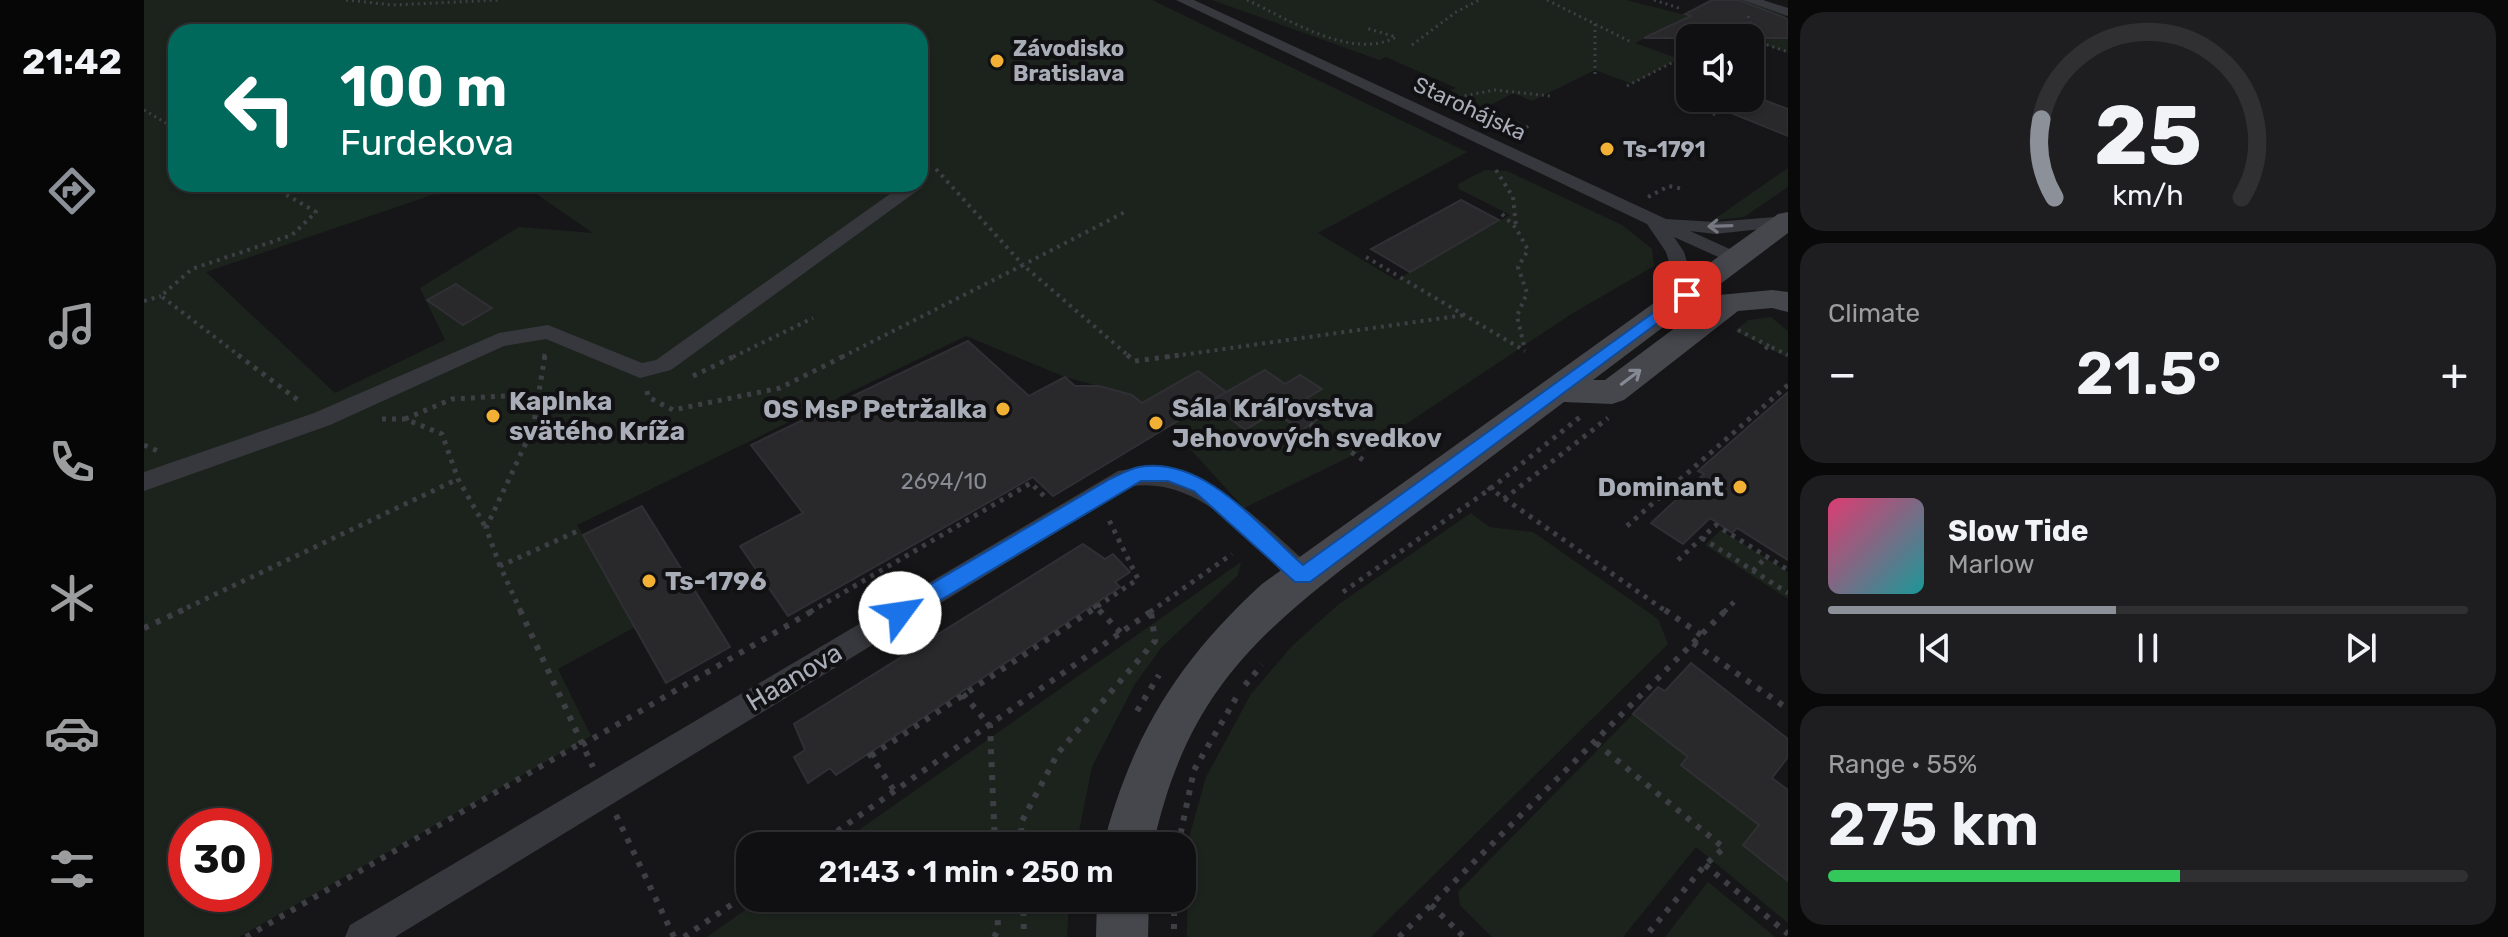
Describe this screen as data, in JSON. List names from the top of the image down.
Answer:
{
  "streets": {
    "street": ["Starohájska", "Haanova"]
  },
  "places": [
    "Závodisko Bratislava",
    "Ts-1791",
    "OS MsP Petržalka",
    "Kaplnka svätého Kríža",
    "Sála Kráľovstva Jehovových svedkov",
    "Dominant",
    "Ts-1796"
  ],
  "house_numbers": ["2694/10"],
  "page": {
    "tabs": "21:42",
    "turn": ["100 m", "Furdekova"],
    "tile": [
      "Climate",
      ["Range · 55%", "275 km"]
    ],
    "heat": ["−", "21.5°", "+"],
    "song": ["Slow Tide", "Marlow"],
    "limit": "30",
    "trip": "21:43 · 1 min · 250 m",
    "gauge": ["25", "km/h"]
  }
}
